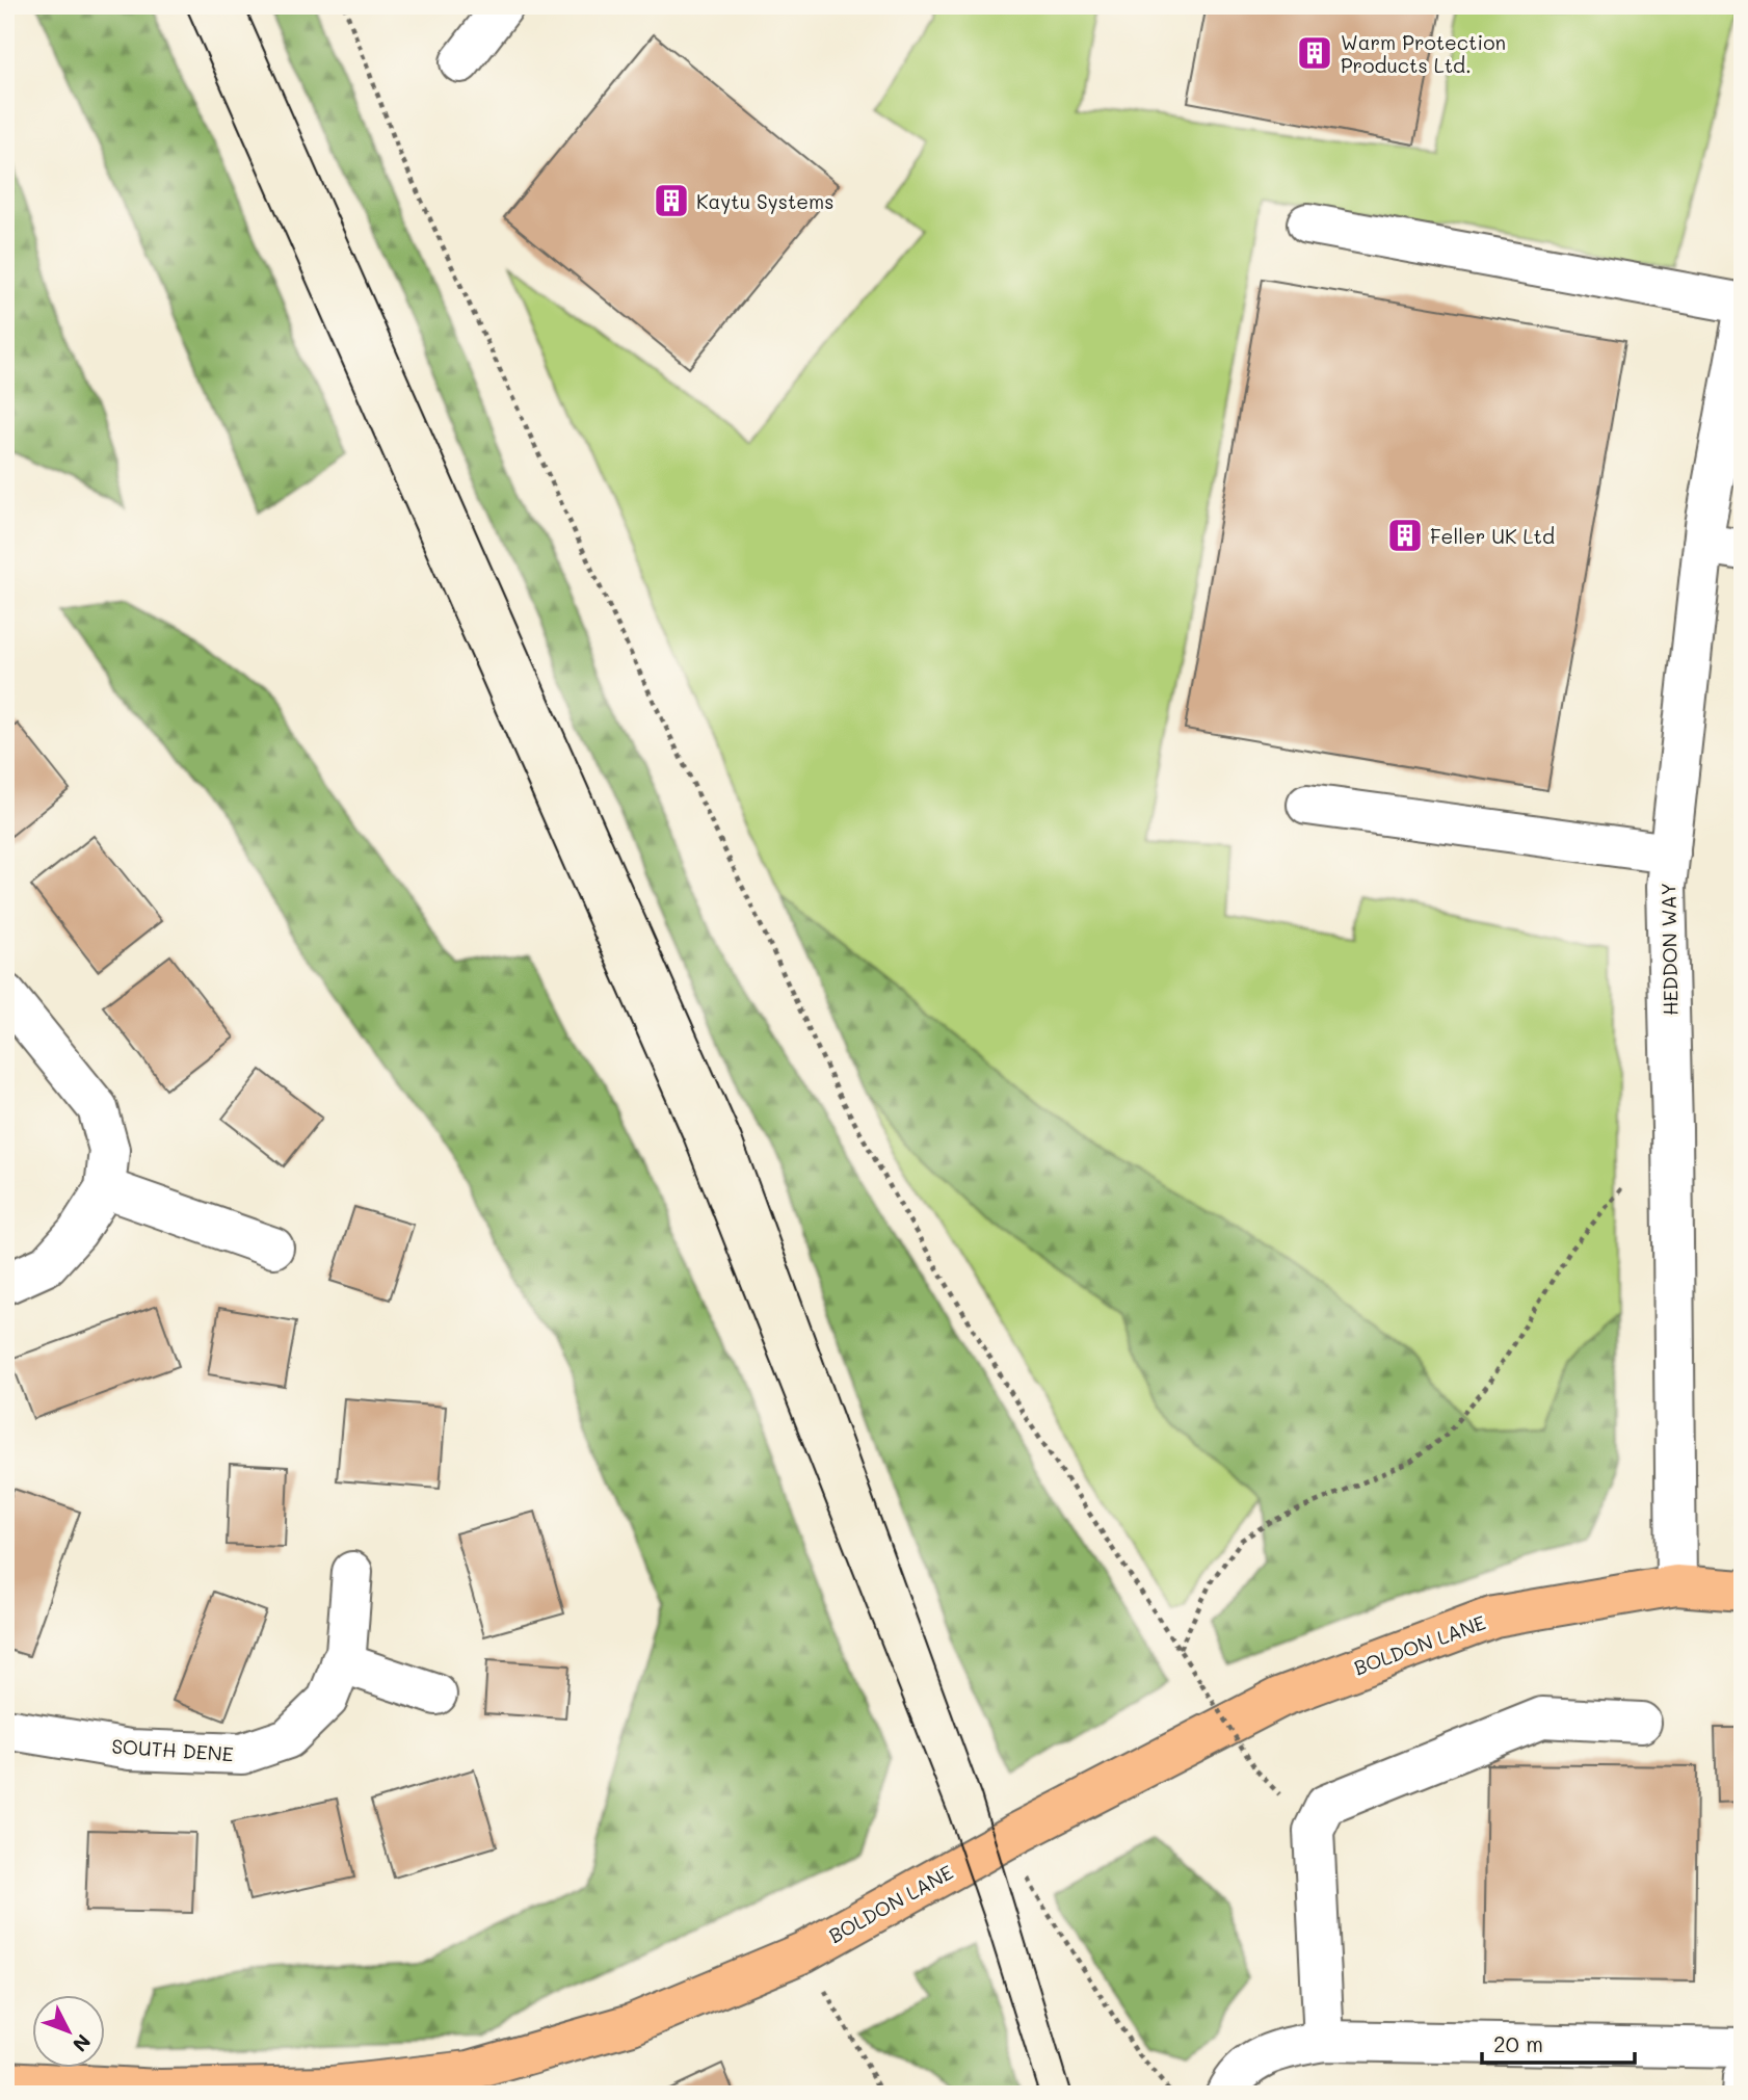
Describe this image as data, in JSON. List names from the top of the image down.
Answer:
{
  "streets": {
    "main road": ["BOLDON LANE"],
    "street": ["HEDDON WAY", "SOUTH DENE"]
  },
  "crossings": [
    ["HEDDON WAY", "BOLDON LANE"]
  ],
  "places": {
    "building": ["Warm Protection Products Ltd.", "Kaytu Systems", "Feller UK Ltd"]
  },
  "scale_bar": "20 m",
  "north": "bottom right"
}
